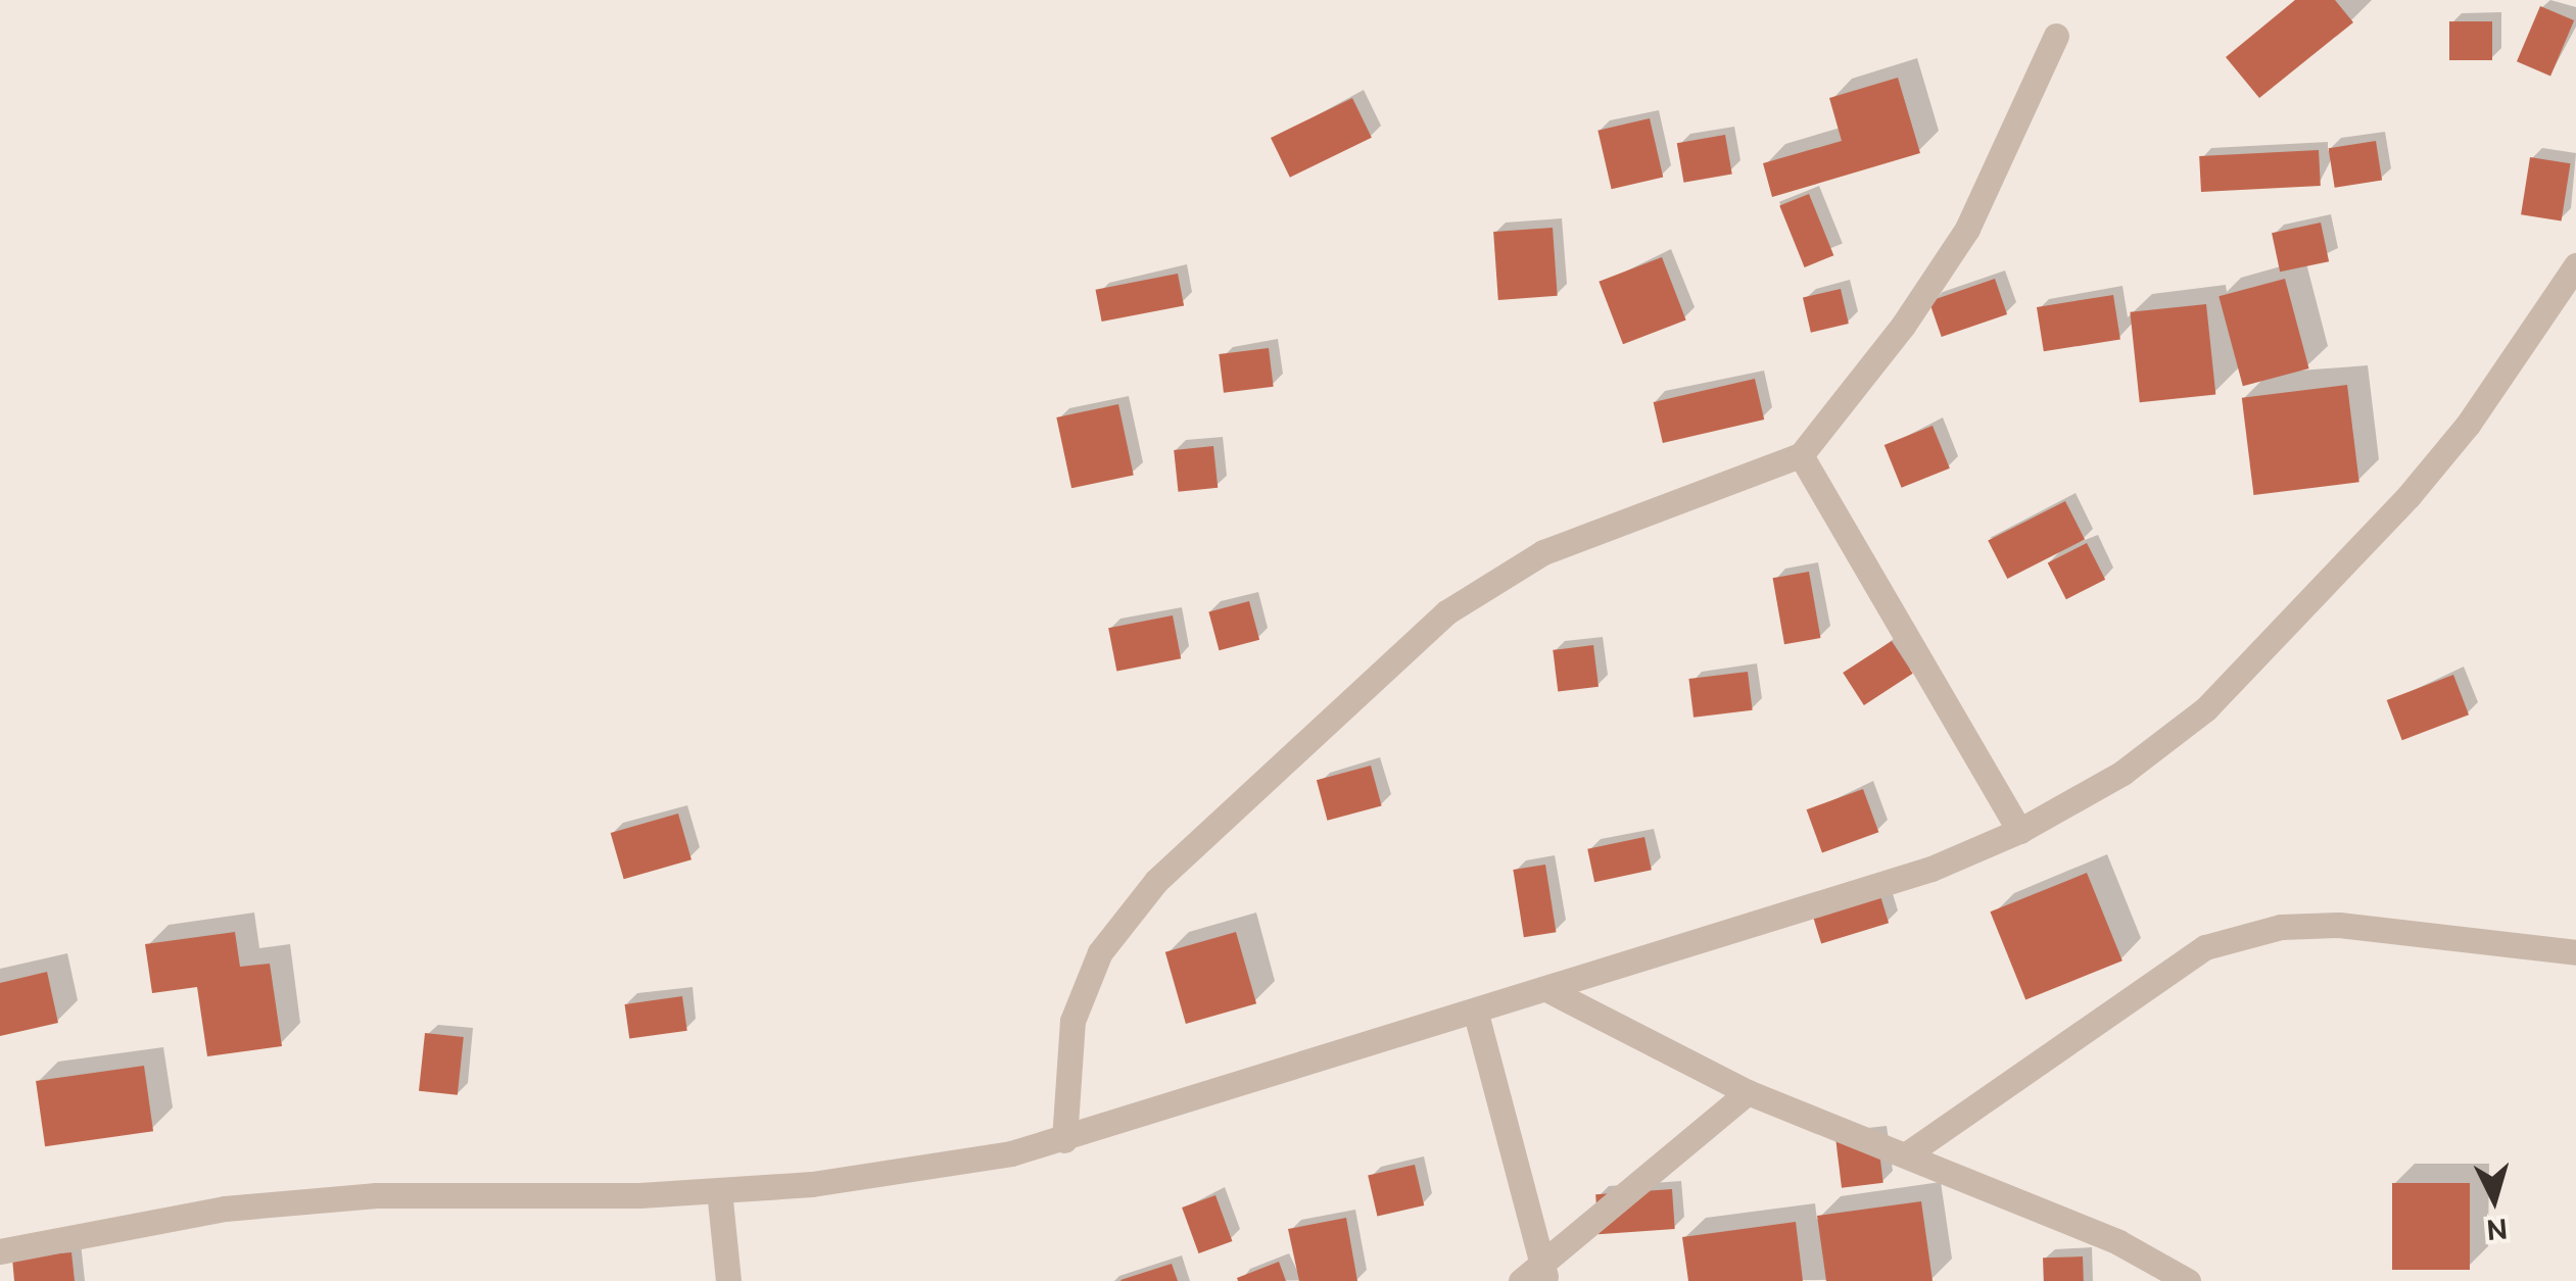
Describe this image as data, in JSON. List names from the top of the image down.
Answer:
{
  "north": "bottom"
}
